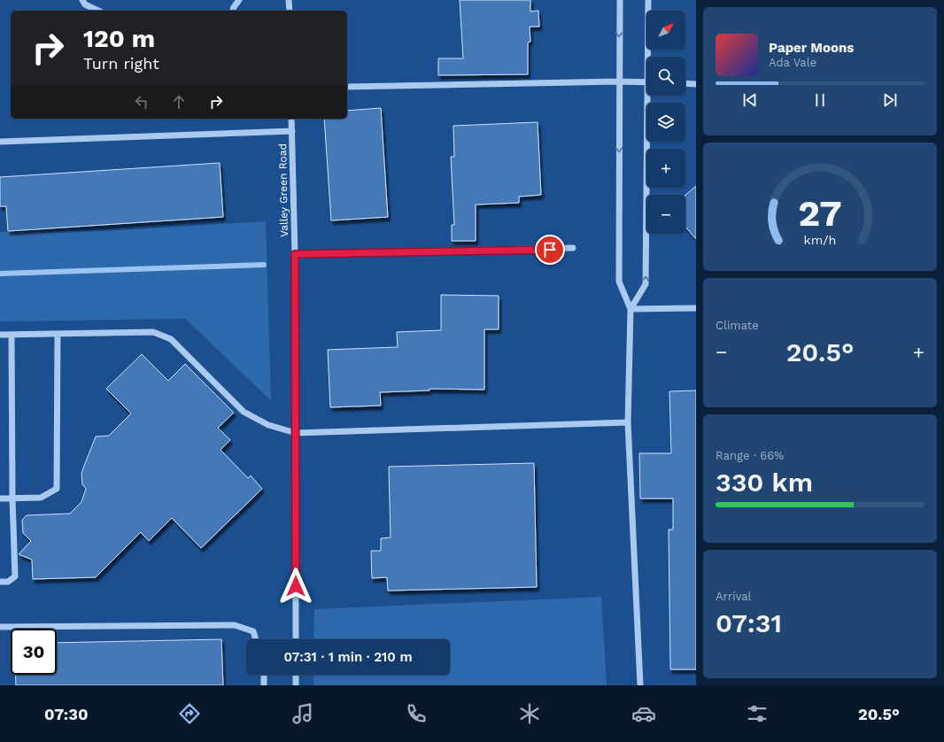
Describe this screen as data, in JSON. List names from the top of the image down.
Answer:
{
  "streets": {
    "street": ["Valley Green Road"]
  },
  "north": "top right",
  "page": {
    "map_buttons": ["+", "−"],
    "turn": ["120 m", "Turn right"],
    "song": ["Paper Moons", "Ada Vale"],
    "tile": [
      "Climate",
      ["Range · 66%", "330 km"],
      ["Arrival", "07:31"]
    ],
    "heat": ["−", "20.5°", "+"],
    "limit": "30",
    "trip": "07:31 · 1 min · 210 m",
    "tabs": ["07:30", "20.5°"],
    "gauge": ["27", "km/h"]
  }
}
